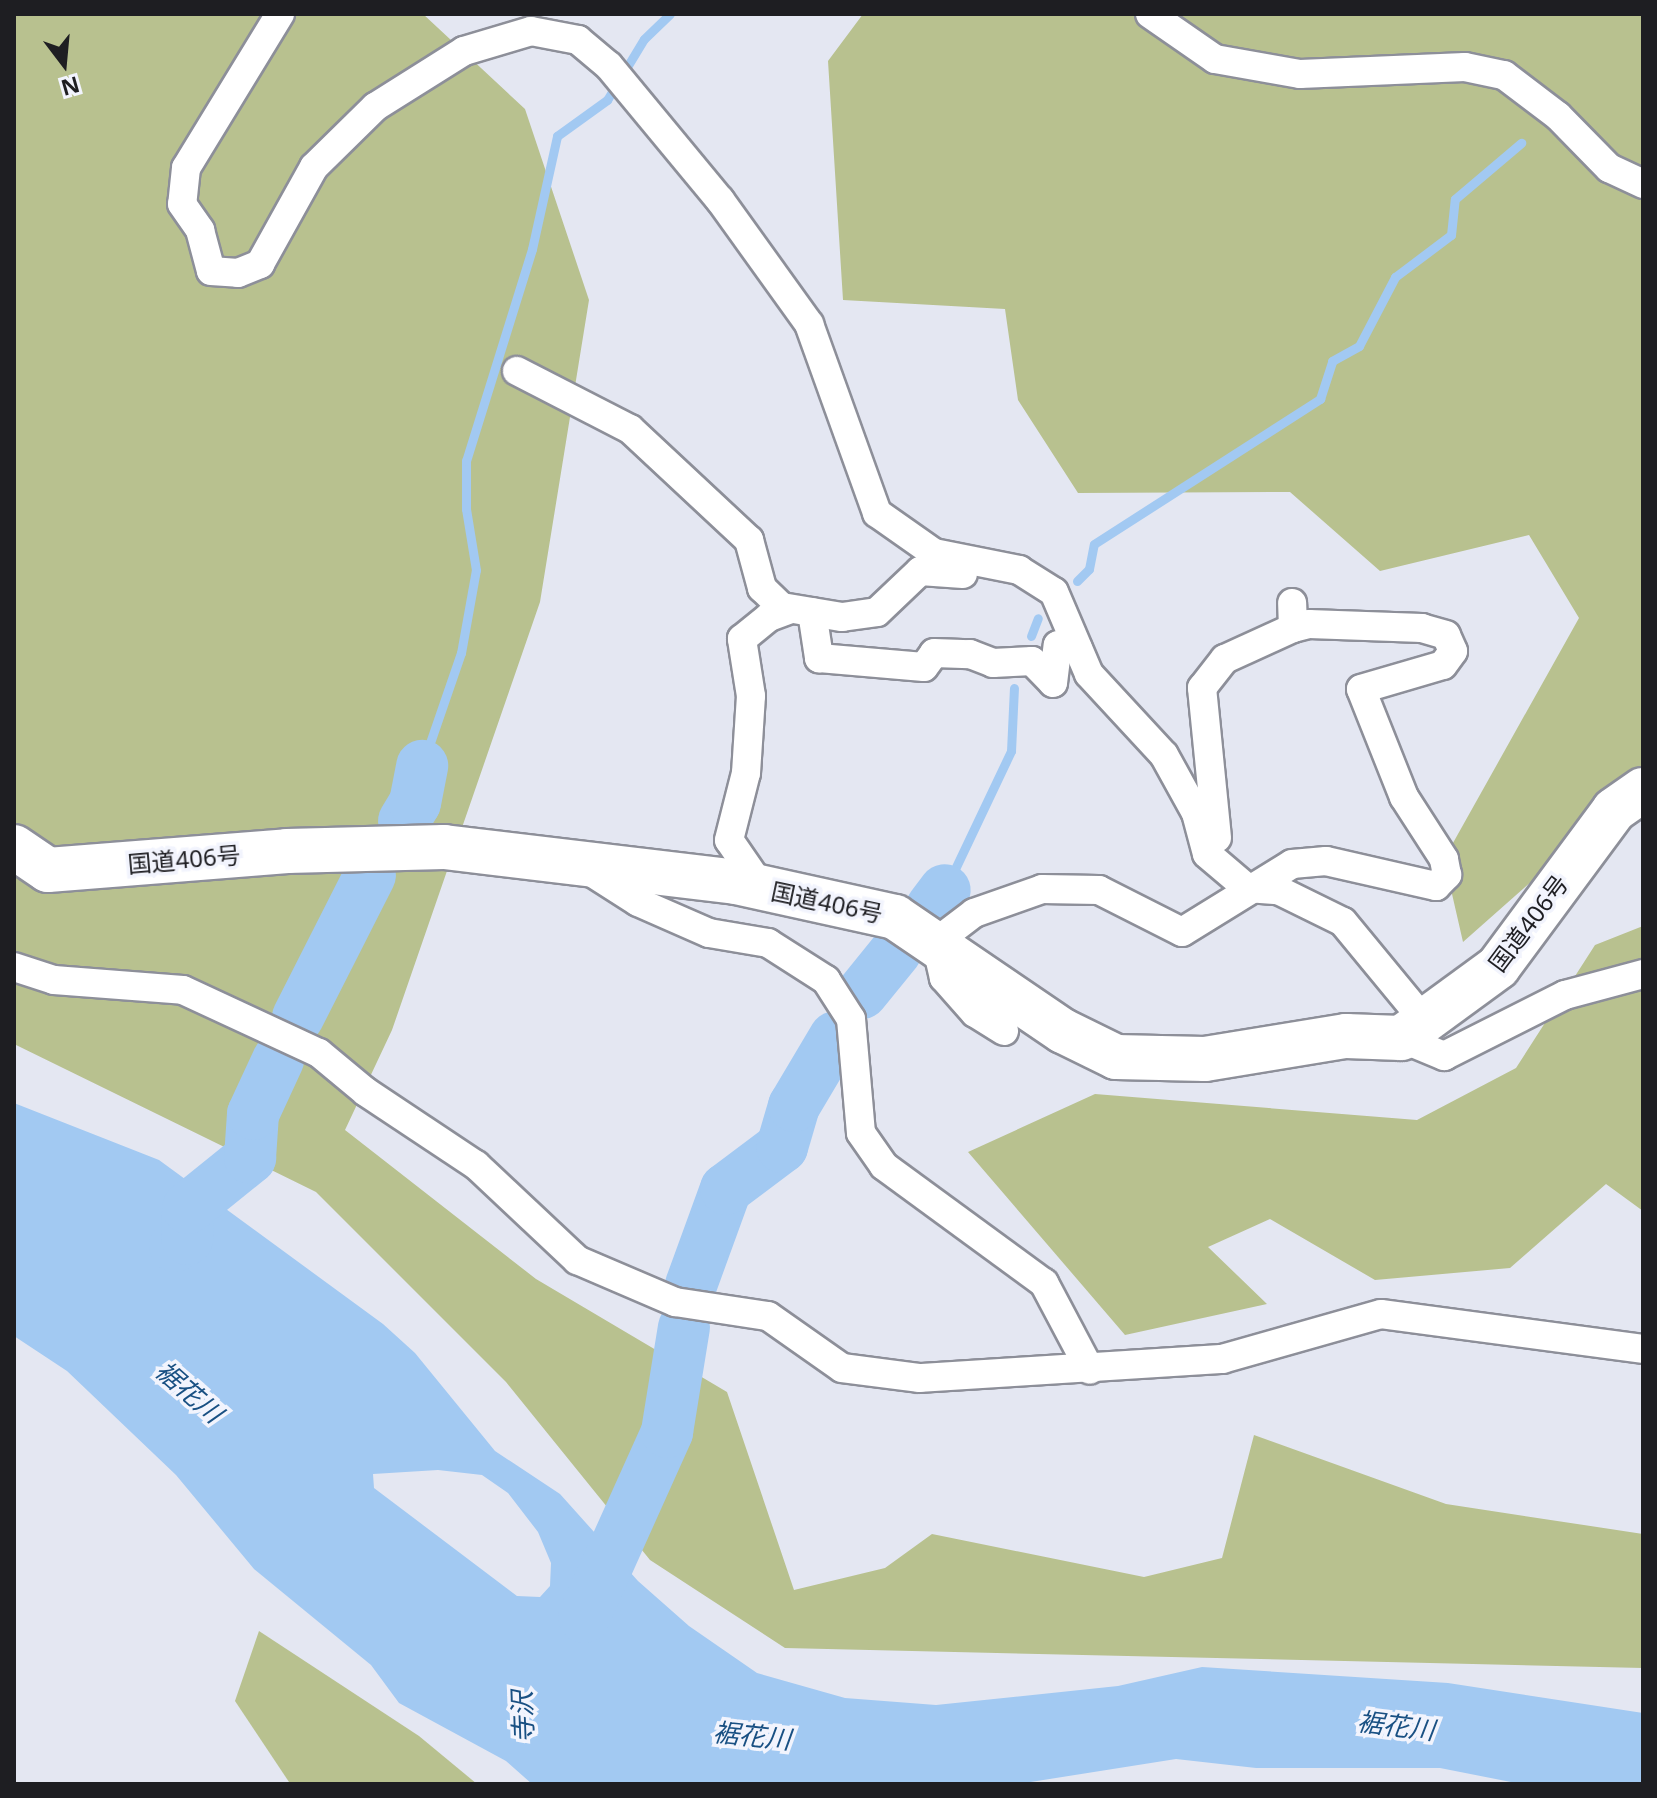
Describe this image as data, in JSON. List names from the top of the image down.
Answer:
{
  "streets": {
    "highway": ["国道406号"]
  },
  "water": ["裾花川", "寺沢"],
  "north": "bottom"
}
